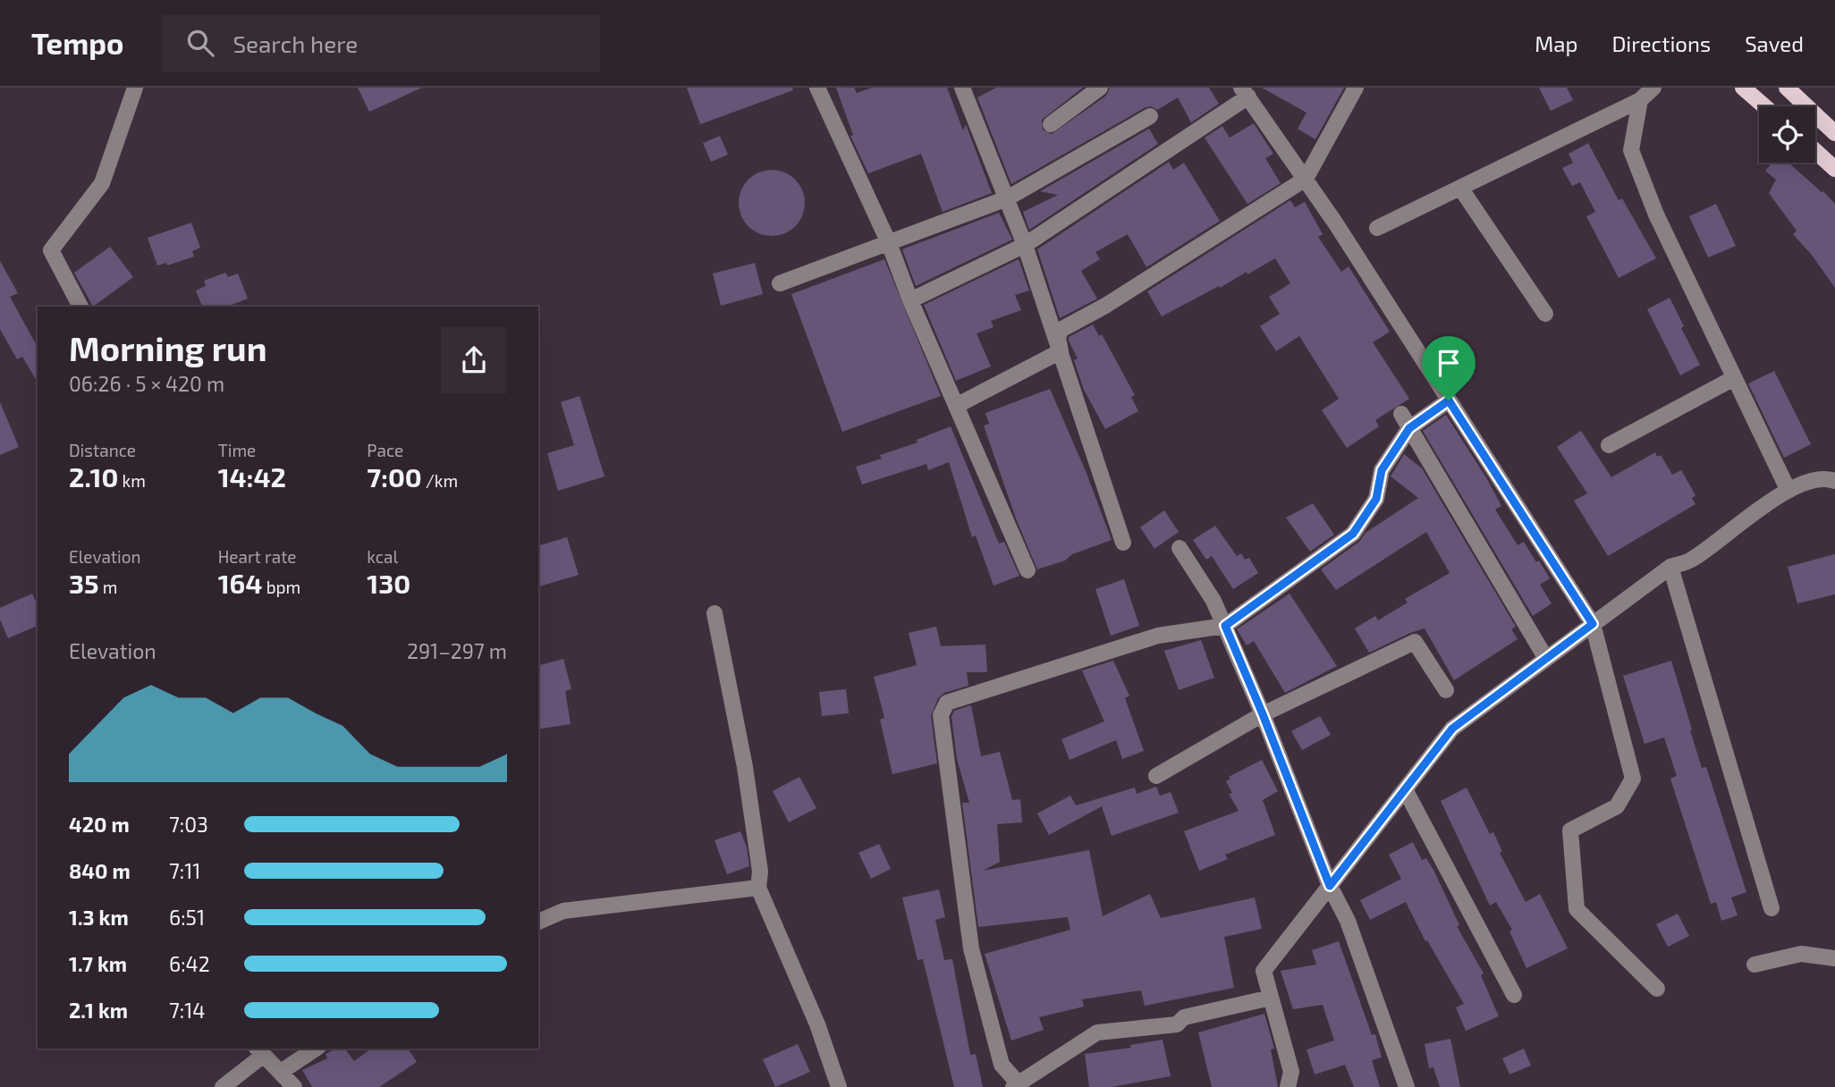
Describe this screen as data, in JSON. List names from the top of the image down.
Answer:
{
  "page": {
    "header": "Tempo",
    "search": "Search here",
    "nav": ["Map", "Directions", "Saved"],
    "heading": ["Morning run", "06:26 · 5 × 420 m"],
    "stats": [
      ["Distance", "2.10 km"],
      ["Time", "14:42"],
      ["Pace", "7:00 /km"],
      ["Elevation", "35 m"],
      ["Heart rate", "164 bpm"],
      ["kcal", "130"]
    ],
    "chart": ["Elevation", "291–297 m"],
    "list": [
      {
        "name": "420 m",
        "note": "7:03"
      },
      {
        "name": "840 m",
        "note": "7:11"
      },
      {
        "name": "1.3 km",
        "note": "6:51"
      },
      {
        "name": "1.7 km",
        "note": "6:42"
      },
      {
        "name": "2.1 km",
        "note": "7:14"
      }
    ]
  }
}
